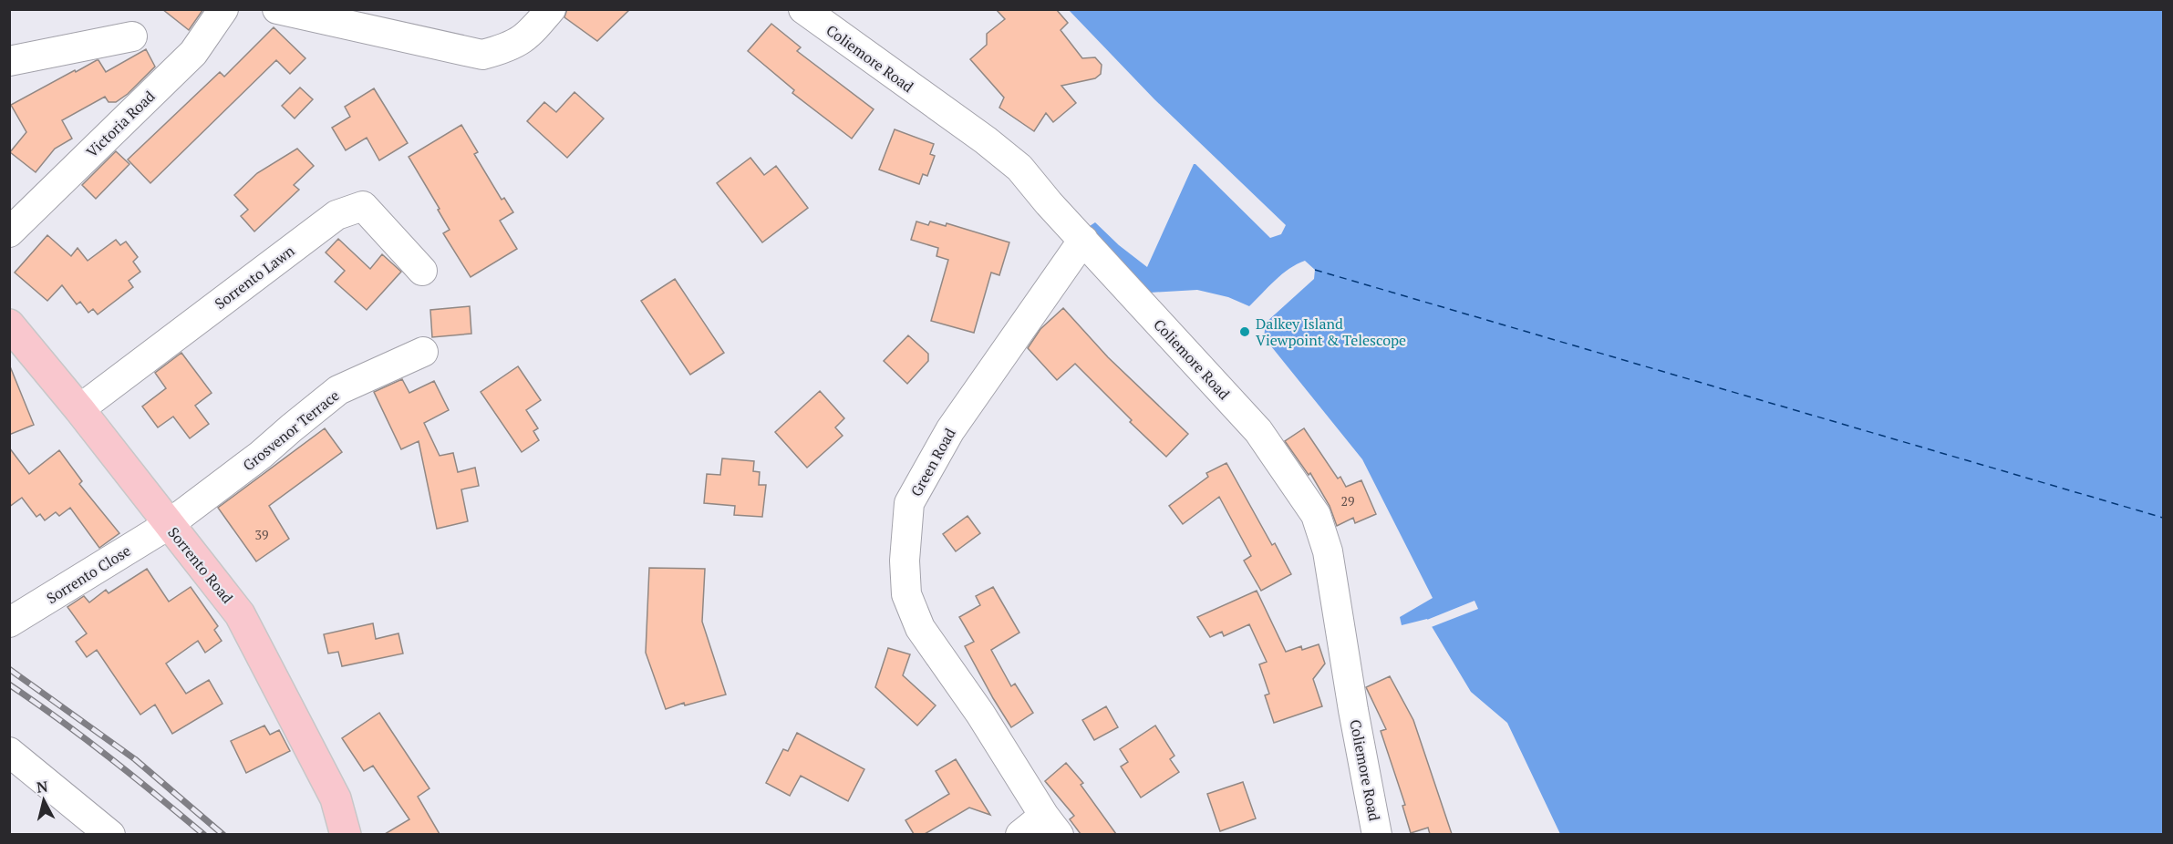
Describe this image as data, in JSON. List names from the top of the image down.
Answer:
{
  "streets": {
    "main road": ["Sorrento Road"],
    "street": [
      "Coliemore Road",
      "Victoria Road",
      "Sorrento Lawn",
      "Grosvenor Terrace",
      "Green Road",
      "Sorrento Close"
    ]
  },
  "crossings": [
    ["Coliemore Road", "Green Road"],
    ["Sorrento Lawn", "Sorrento Road"],
    ["Grosvenor Terrace", "Sorrento Road"],
    ["Grosvenor Terrace", "Sorrento Close"],
    ["Sorrento Road", "Sorrento Close"]
  ],
  "places": ["Dalkey Island Viewpoint & Telescope"],
  "house_numbers": ["29", "39"],
  "north": "top"
}
